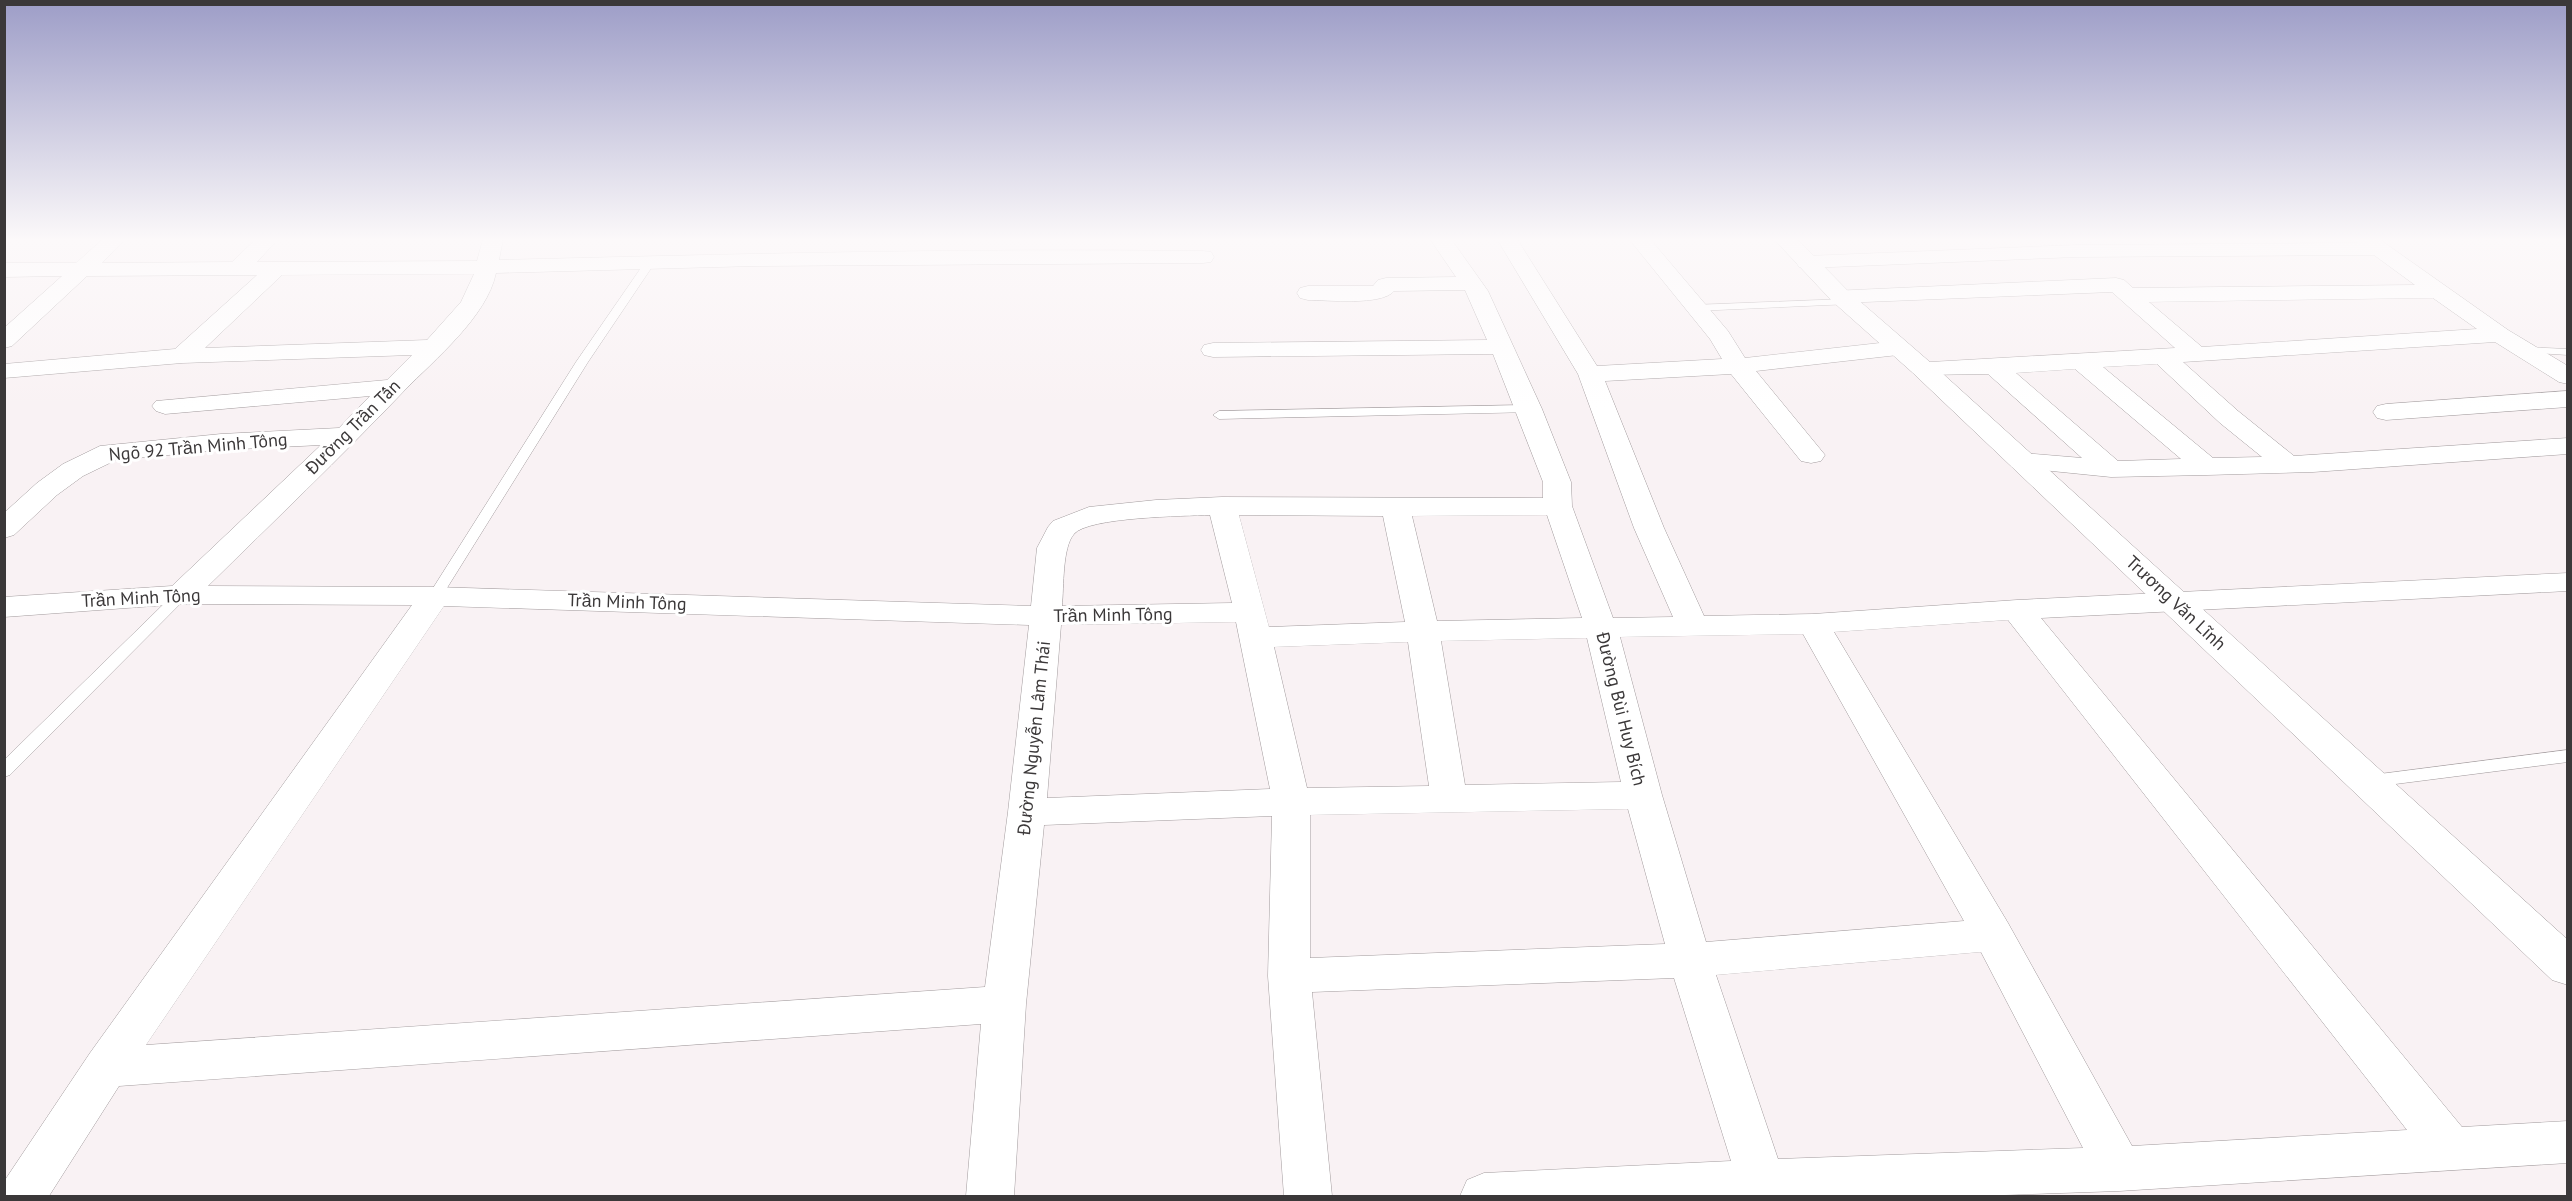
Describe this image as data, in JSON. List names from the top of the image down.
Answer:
{
  "streets": {
    "street": [
      "Đường Trần Tấn",
      "Ngõ 92 Trần Minh Tông",
      "Trần Minh Tông",
      "Trương Văn Lĩnh",
      "Đường Bùi Huy Bích",
      "Đường Nguyễn Lâm Thái"
    ]
  },
  "crossings": [
    ["Đường Trần Tấn", "Ngõ 92 Trần Minh Tông"],
    ["Đường Trần Tấn", "Trần Minh Tông"],
    ["Trần Minh Tông", "Trương Văn Lĩnh"],
    ["Trần Minh Tông", "Đường Bùi Huy Bích"],
    ["Trần Minh Tông", "Đường Nguyễn Lâm Thái"],
    ["Đường Bùi Huy Bích", "Đường Nguyễn Lâm Thái"]
  ]
}
